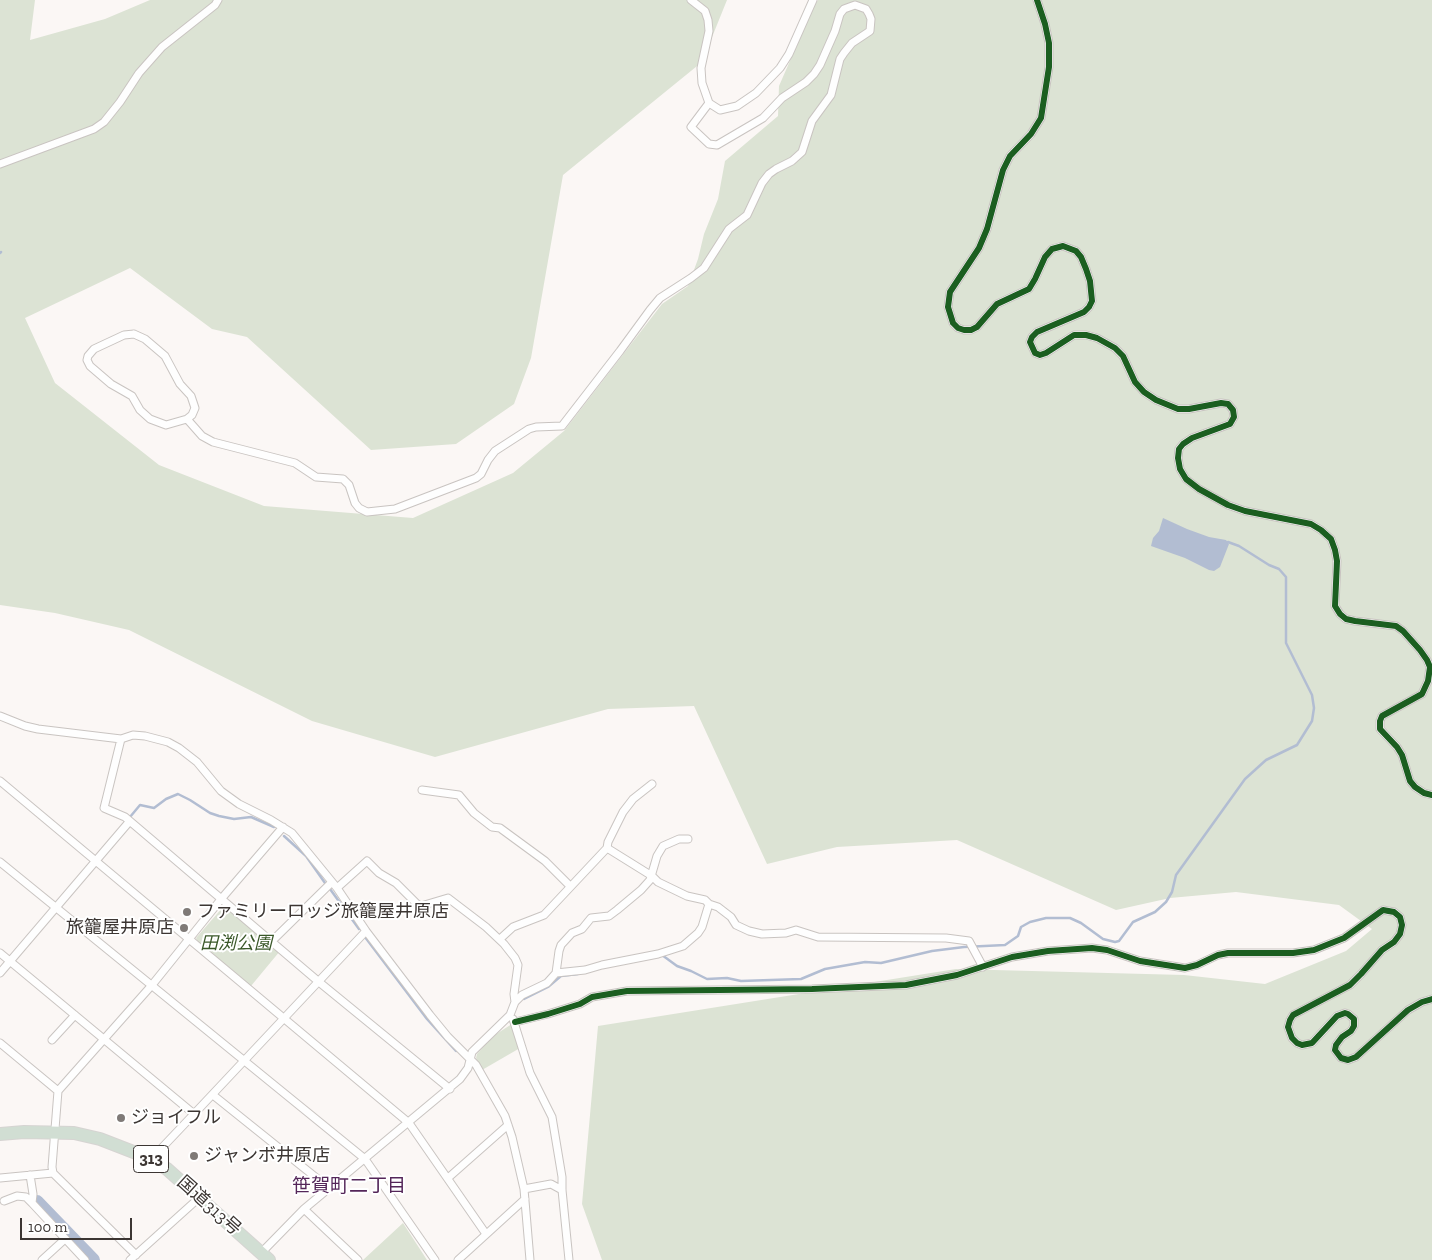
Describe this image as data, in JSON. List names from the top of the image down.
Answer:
{
  "streets": {
    "highway": ["313", "国道313号"]
  },
  "districts": ["笹賀町二丁目"],
  "parks": ["田渕公園"],
  "places": [
    "ファミリーロッジ旅籠屋井原店",
    "旅籠屋井原店",
    "ジョイフル",
    "ジャンボ井原店"
  ],
  "scale_bar": "100 m"
}
